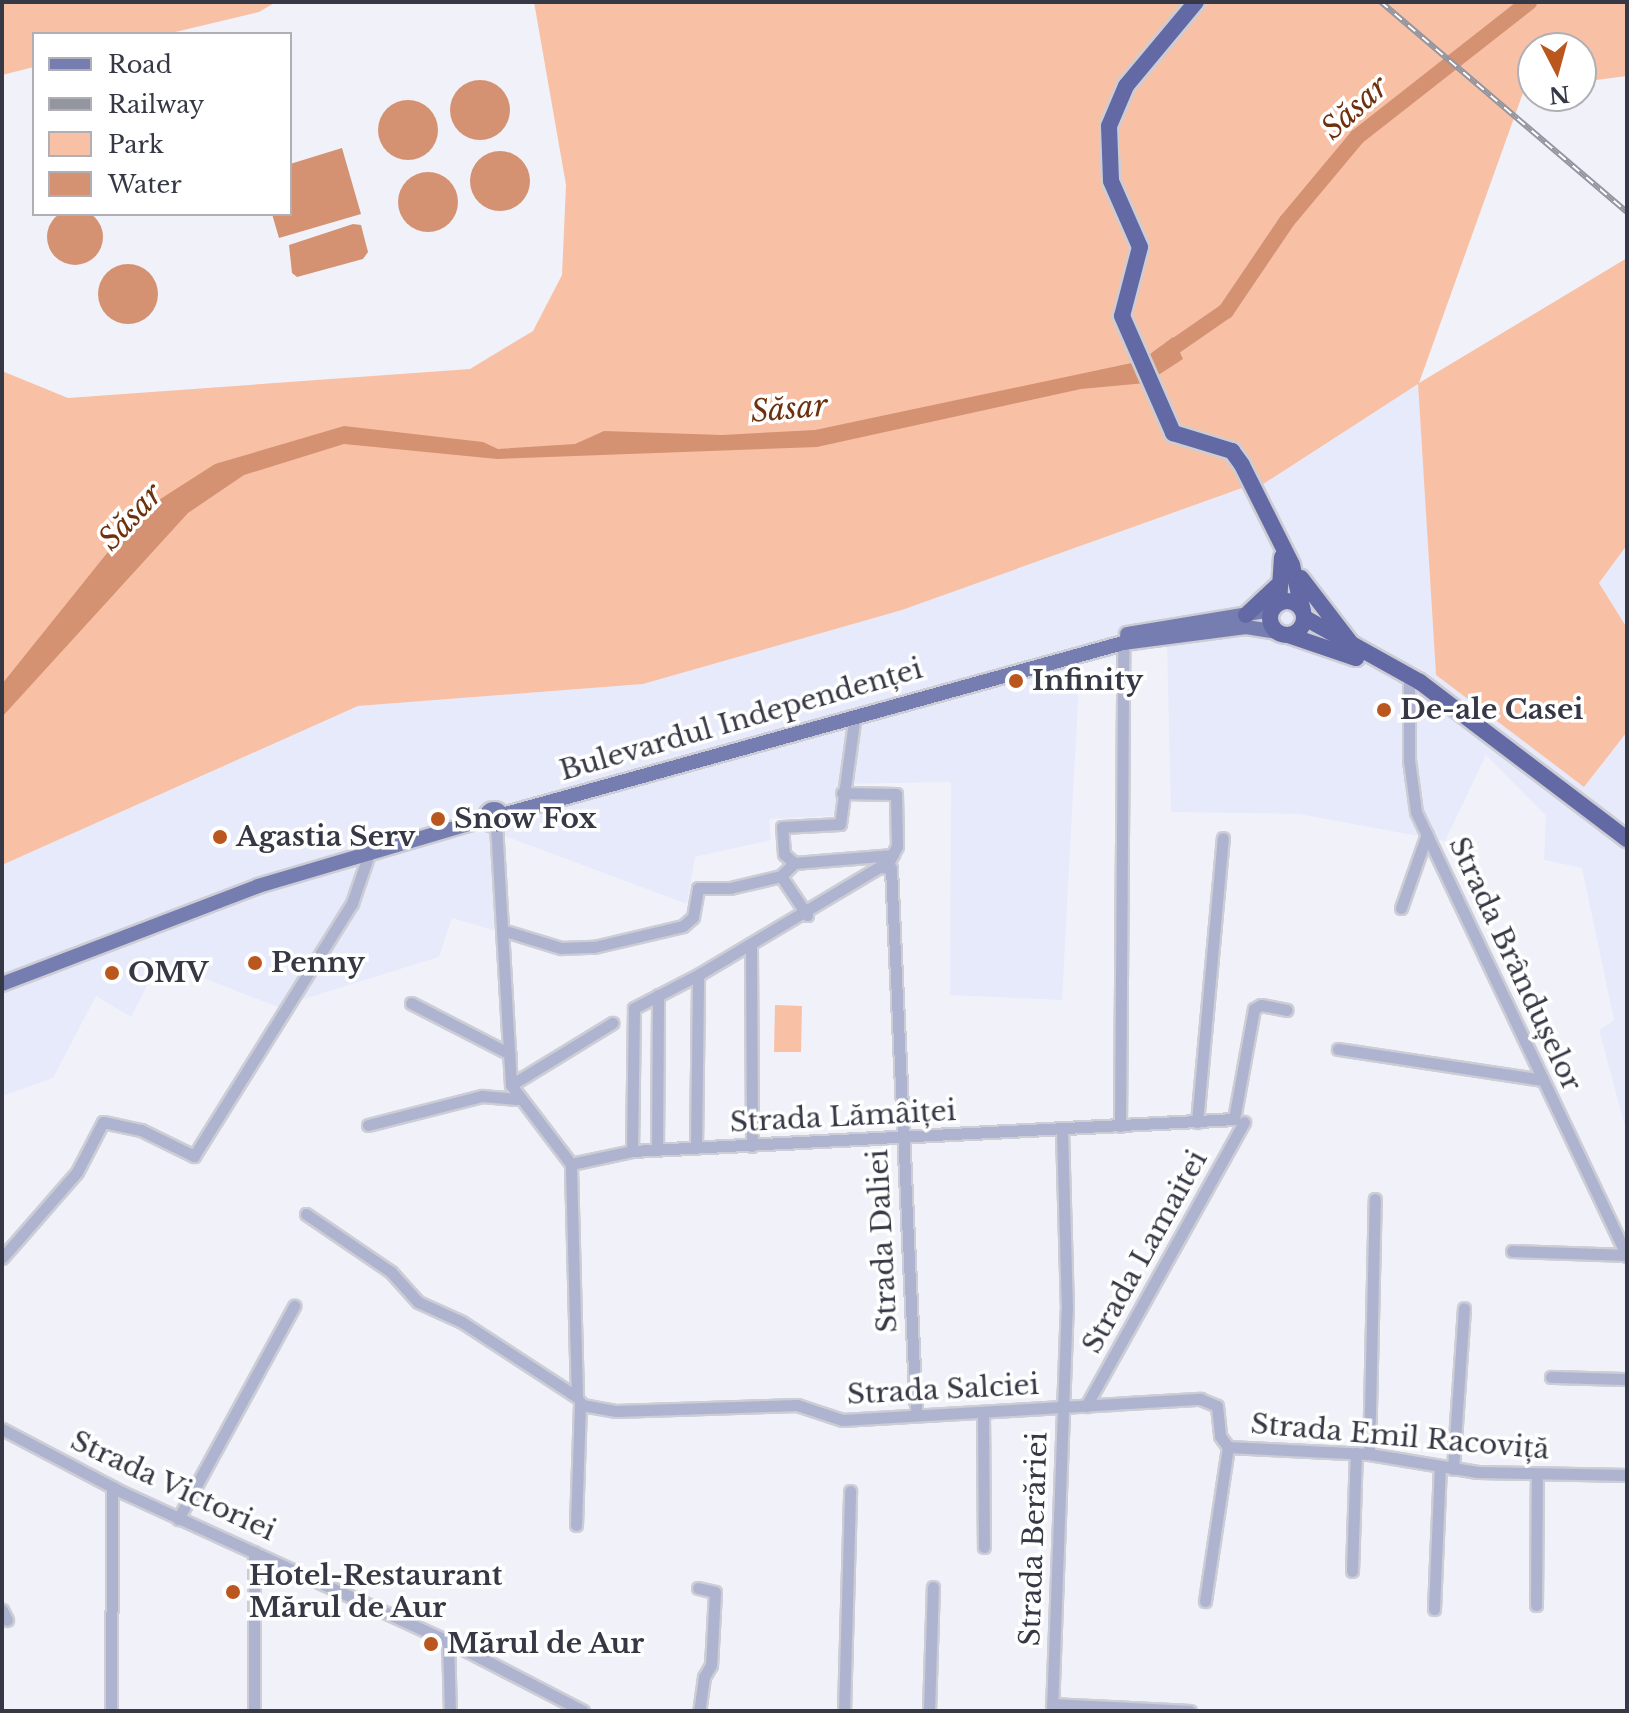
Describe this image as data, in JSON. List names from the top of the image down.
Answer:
{
  "streets": {
    "highway": ["Bulevardul Independenței"],
    "street": [
      "Strada Brândușelor",
      "Strada Lămâiței",
      "Strada Daliei",
      "Strada Lamaitei",
      "Strada Salciei",
      "Strada Emil Racoviță",
      "Strada Victoriei",
      "Strada Berăriei"
    ]
  },
  "crossings": [
    ["Bulevardul Independenței", "Strada Brândușelor"],
    ["Strada Lămâiței", "Strada Daliei"],
    ["Strada Lămâiței", "Strada Lamaitei"],
    ["Strada Lămâiței", "Strada Berăriei"],
    ["Strada Daliei", "Strada Salciei"],
    ["Strada Lamaitei", "Strada Salciei"],
    ["Strada Salciei", "Strada Emil Racoviță"],
    ["Strada Salciei", "Strada Berăriei"]
  ],
  "water": ["Săsar"],
  "places": [
    "Infinity",
    "De-ale Casei",
    "Snow Fox",
    "Agastia Serv",
    "Penny",
    "OMV",
    "Hotel-Restaurant Mărul de Aur",
    "Mărul de Aur"
  ],
  "legend": [
    "Road",
    "Railway",
    "Park",
    "Water"
  ],
  "north": "bottom"
}
